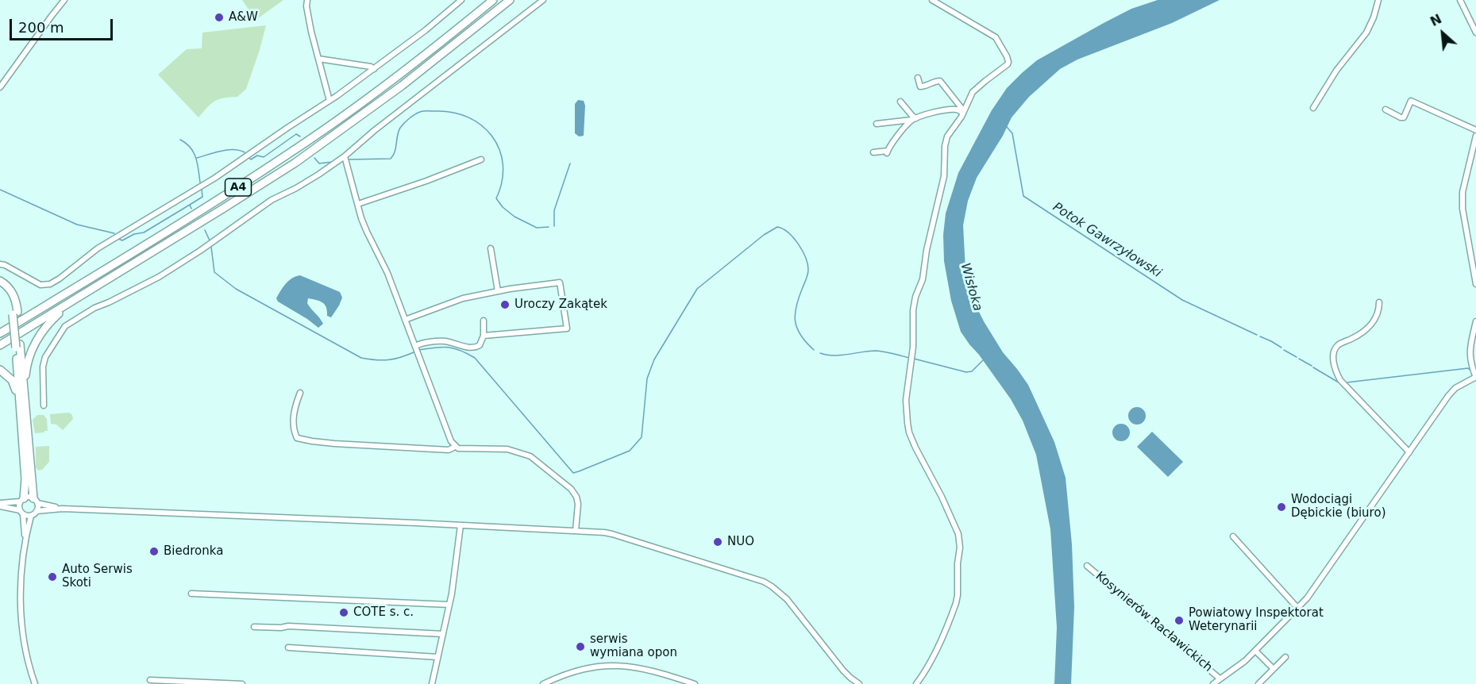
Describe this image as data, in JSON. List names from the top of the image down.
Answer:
{
  "streets": {
    "highway": ["A4"],
    "street": ["Kosynierów Racławickich"]
  },
  "water": ["Potok Gawrzyłowski", "Wisłoka"],
  "places": [
    "A&W",
    "Uroczy Zakątek",
    "Wodociągi Dębickie (biuro)",
    "NUO",
    "Biedronka",
    "Auto Serwis Skoti",
    "COTE s. c.",
    "Powiatowy Inspektorat Weterynarii",
    "serwis wymiana opon"
  ],
  "scale_bar": "200 m",
  "north": "top left"
}
